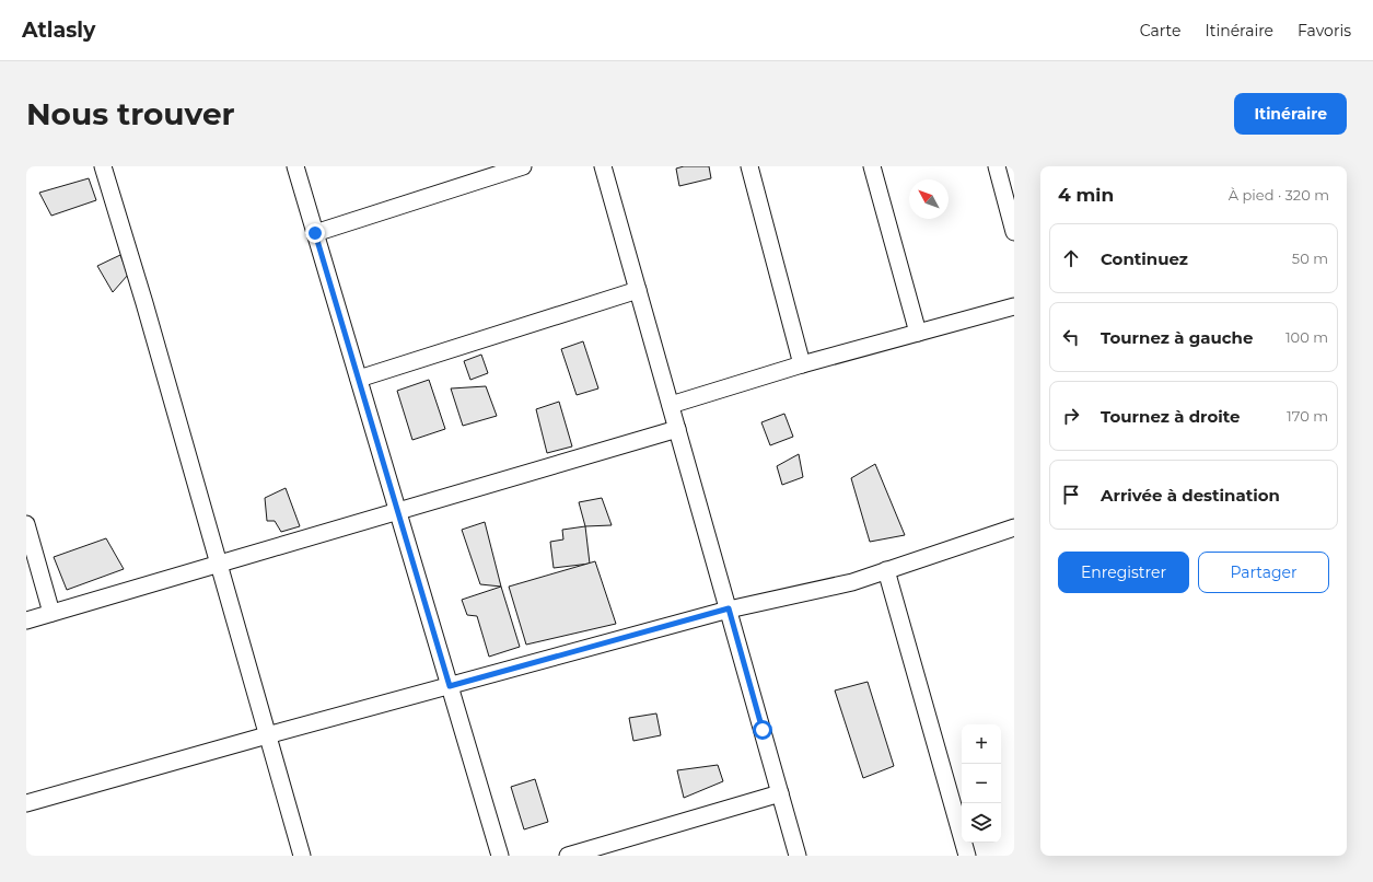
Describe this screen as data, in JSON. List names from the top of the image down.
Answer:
{
  "north": "top left",
  "page": {
    "header": "Atlasly",
    "nav": ["Carte", "Itinéraire", "Favoris"],
    "buttons": [
      "Itinéraire",
      ["Enregistrer", "Partager"]
    ],
    "title": "Nous trouver",
    "heading": ["4 min", "À pied · 320 m"],
    "list": [
      ["Continuez", "50 m"],
      ["Tournez à gauche", "100 m"],
      ["Tournez à droite", "170 m"],
      "Arrivée à destination"
    ],
    "map_buttons": ["+", "−"]
  }
}
